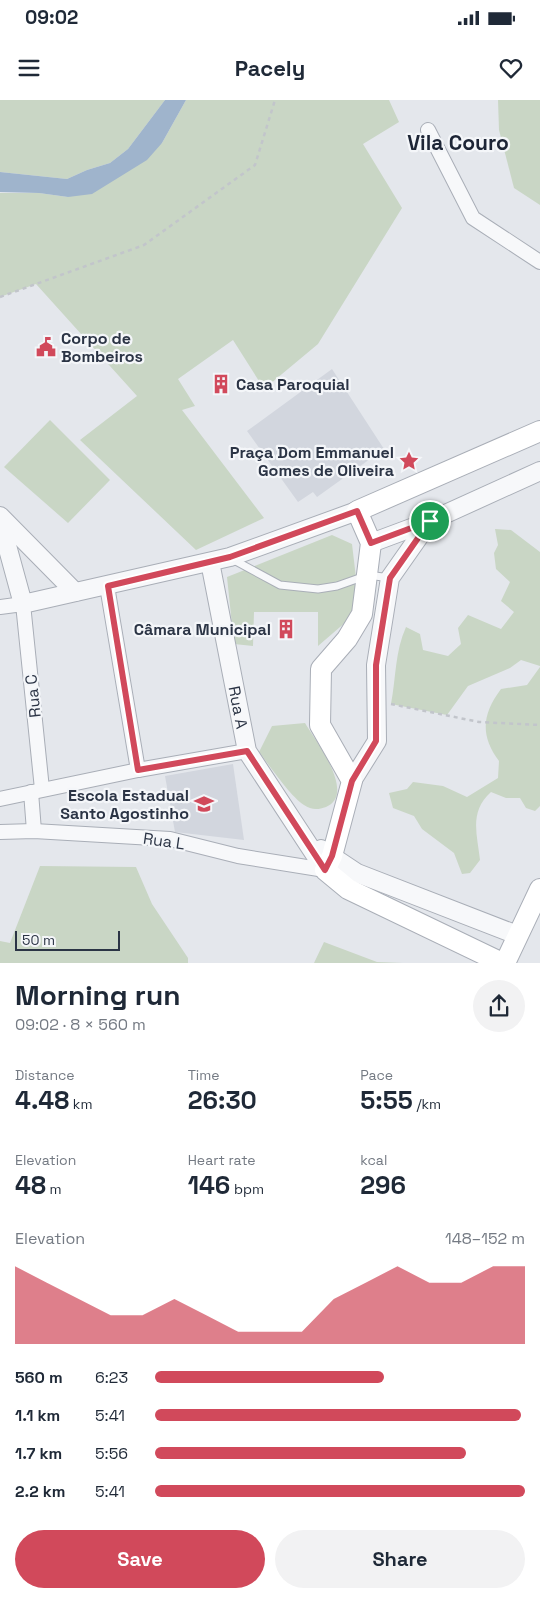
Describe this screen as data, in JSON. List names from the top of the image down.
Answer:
{
  "streets": {
    "street": ["Rua C", "Rua A", "Rua L"]
  },
  "crossings": [
    ["Rua C", "Rua L"],
    ["Rua A", "Rua L"]
  ],
  "districts": ["Vila Couro"],
  "places": {
    "public building": ["Corpo de Bombeiros"],
    "building": ["Casa Paroquial", "Câmara Municipal"],
    "place": ["Praça Dom Emmanuel Gomes de Oliveira"],
    "school or university": ["Escola Estadual Santo Agostinho"]
  },
  "scale_bar": "50 m",
  "page": {
    "status": "09:02",
    "header": "Pacely",
    "scale": "50 m",
    "heading": ["Morning run", "09:02 · 8 × 560 m"],
    "stats": [
      ["Distance", "4.48 km"],
      ["Time", "26:30"],
      ["Pace", "5:55 /km"],
      ["Elevation", "48 m"],
      ["Heart rate", "146 bpm"],
      ["kcal", "296"]
    ],
    "chart": ["Elevation", "148–152 m"],
    "list": [
      {
        "name": "560 m",
        "note": "6:23"
      },
      {
        "name": "1.1 km",
        "note": "5:41"
      },
      {
        "name": "1.7 km",
        "note": "5:56"
      },
      {
        "name": "2.2 km",
        "note": "5:41"
      }
    ],
    "buttons": ["Save", "Share"]
  }
}
